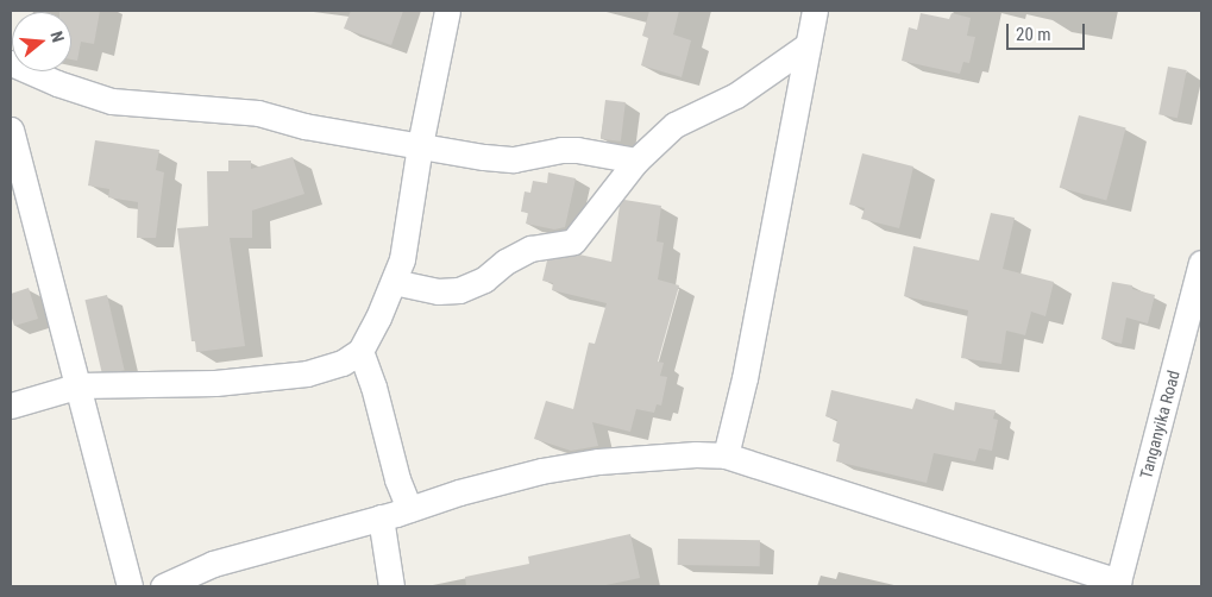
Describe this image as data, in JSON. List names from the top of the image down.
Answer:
{
  "streets": {
    "street": ["Tanganyika Road"]
  },
  "scale_bar": "20 m",
  "north": "right"
}
